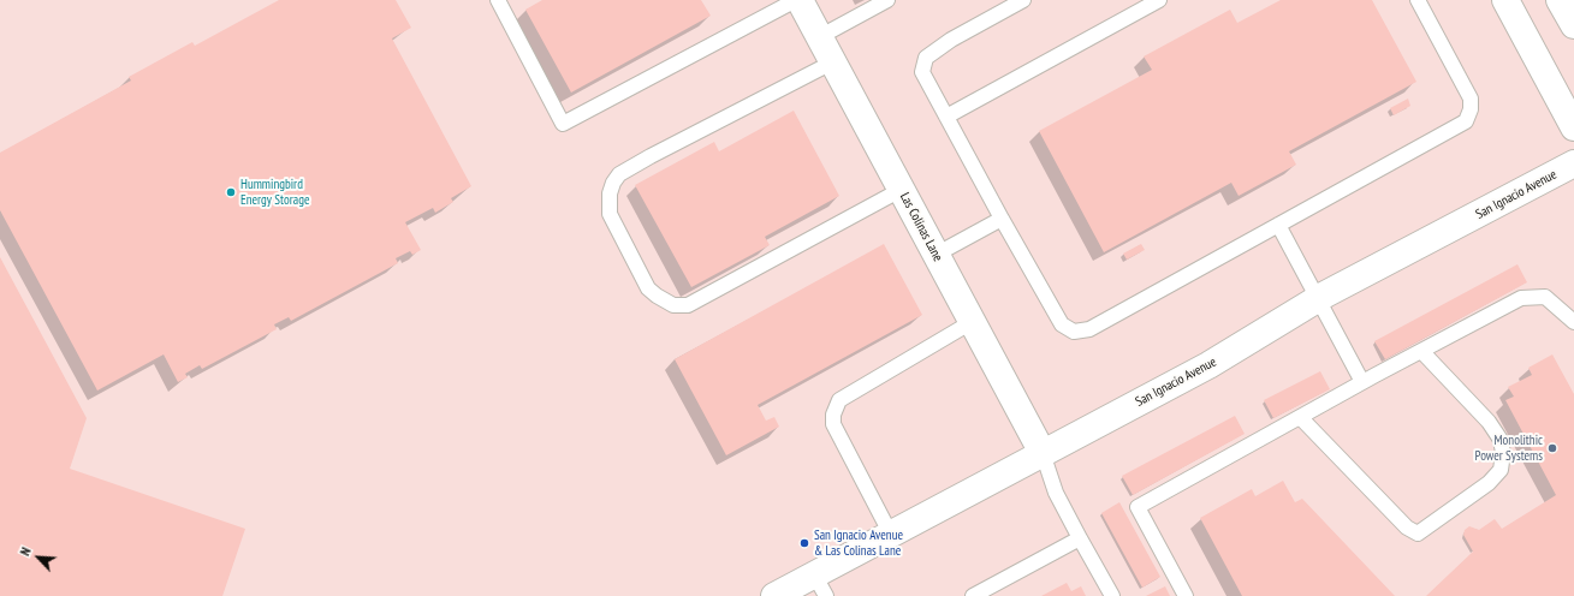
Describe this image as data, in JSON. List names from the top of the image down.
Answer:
{
  "streets": {
    "street": ["San Ignacio Avenue", "Las Colinas Lane"]
  },
  "crossings": [
    ["San Ignacio Avenue", "Las Colinas Lane"]
  ],
  "places": ["Hummingbird Energy Storage", "Monolithic Power Systems", "San Ignacio Avenue & Las Colinas Lane"],
  "north": "top left"
}
